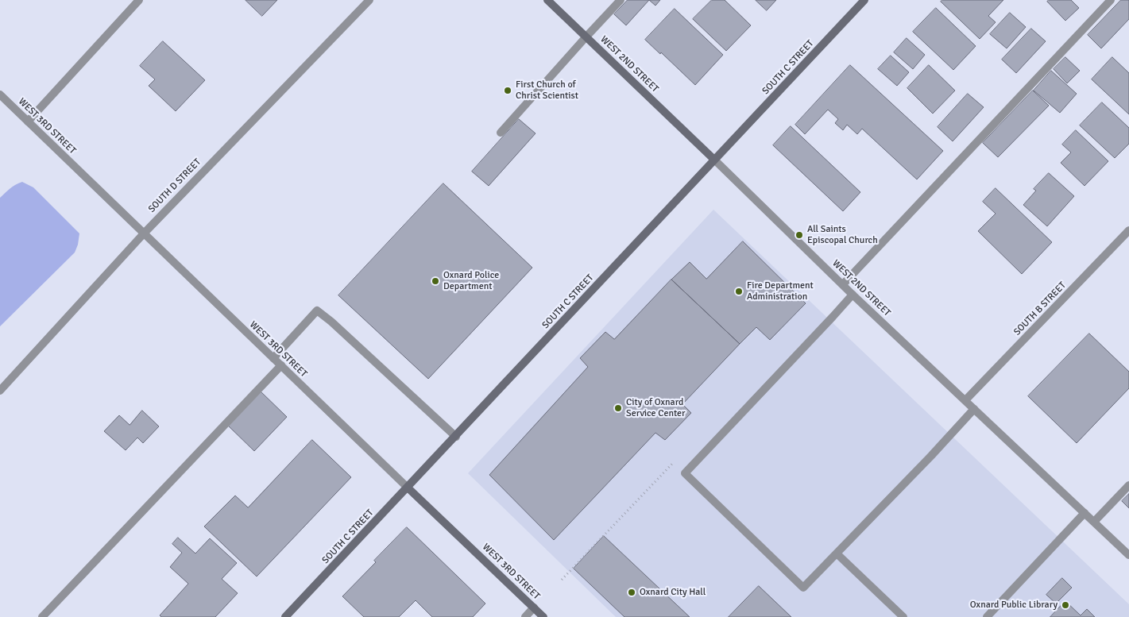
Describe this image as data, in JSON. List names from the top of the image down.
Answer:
{
  "streets": {
    "street": [
      "WEST 2ND STREET",
      "SOUTH C STREET",
      "WEST 3RD STREET",
      "SOUTH D STREET",
      "SOUTH B STREET"
    ]
  },
  "crossings": [
    ["WEST 2ND STREET", "SOUTH C STREET"],
    ["WEST 2ND STREET", "SOUTH B STREET"],
    ["SOUTH C STREET", "WEST 3RD STREET"],
    ["WEST 3RD STREET", "SOUTH D STREET"]
  ],
  "places": [
    "First Church of Christ Scientist",
    "All Saints Episcopal Church",
    "Oxnard Police Department",
    "Fire Department Administration",
    "City of Oxnard Service Center",
    "Oxnard City Hall",
    "Oxnard Public Library"
  ]
}
